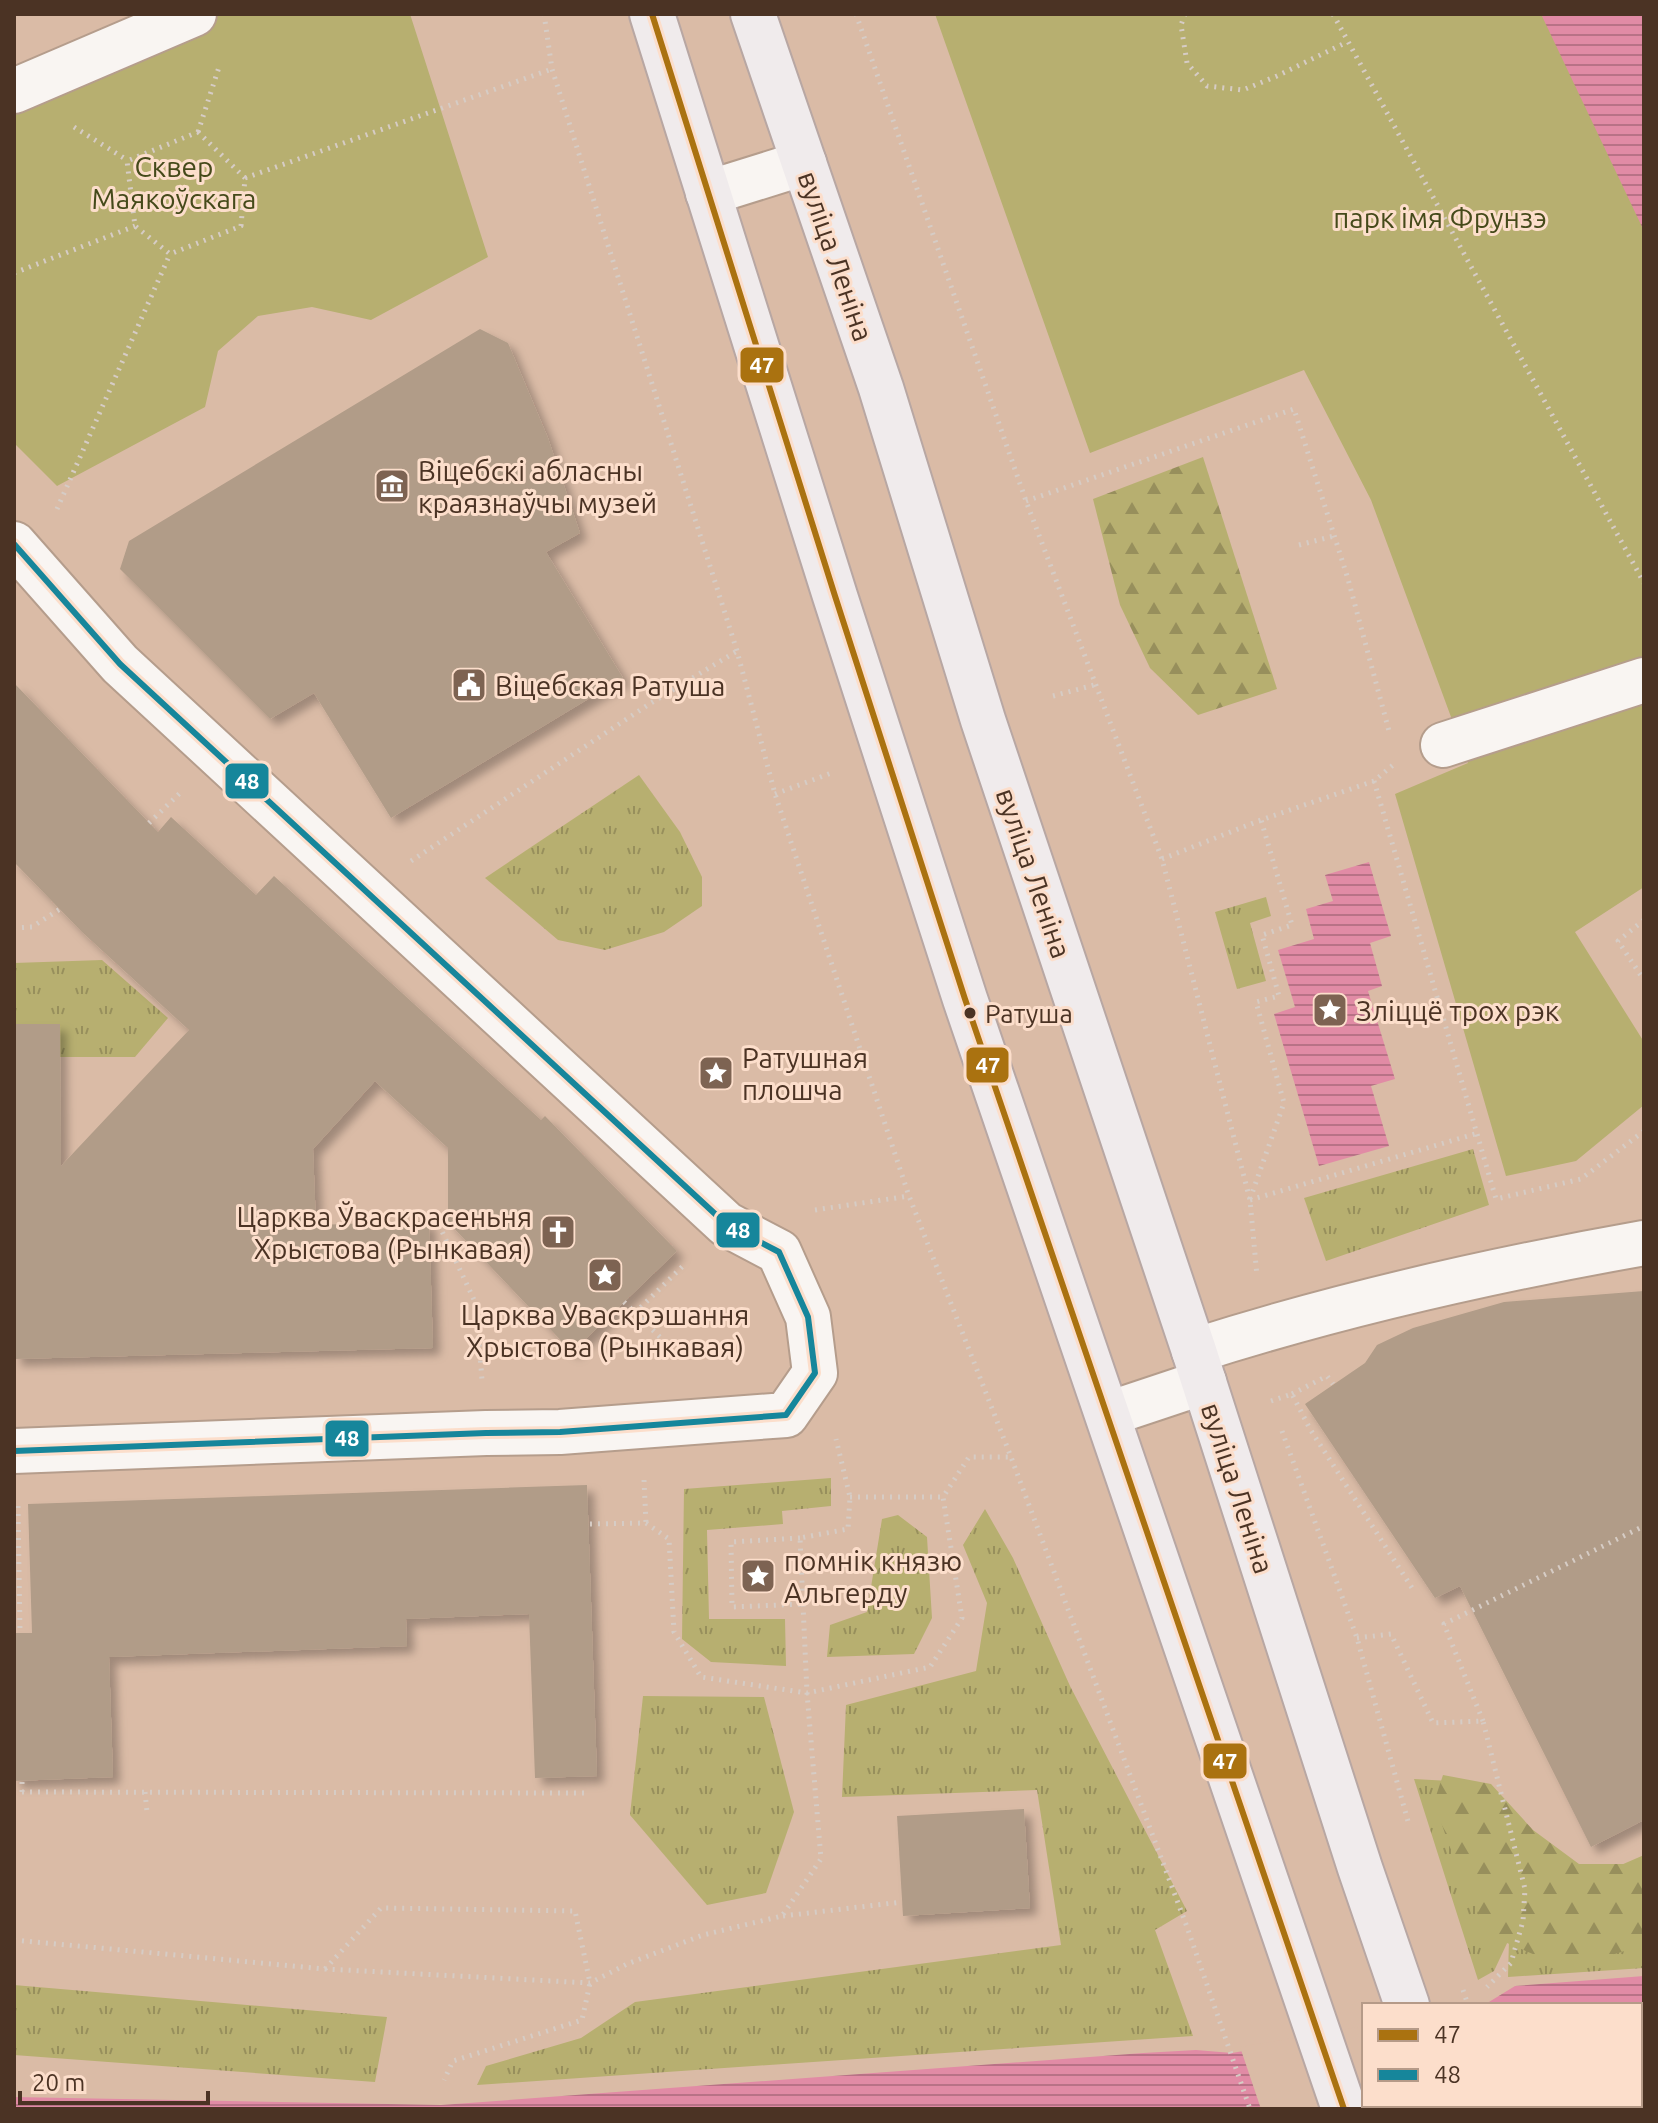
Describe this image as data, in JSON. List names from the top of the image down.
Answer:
{
  "streets": {
    "main road": ["вуліца Леніна"]
  },
  "parks": ["Сквер Маякоўскага", "парк імя Фрунзэ"],
  "places": {
    "museum": ["Віцебскі абласны краязнаўчы музей"],
    "public building": ["Віцебская Ратуша"],
    "place": [
      "Зліццё трох рэк",
      "Ратушная плошча",
      "Царква Уваскрэшання Хрыстова (Рынкавая)",
      "помнік князю Альгерду"
    ],
    "other": ["Ратуша"],
    "church": ["Царква Ўваскрасеньня Хрыстова (Рынкавая)"]
  },
  "lines": ["transit line 47", "transit line 48"],
  "legend": ["47", "48"],
  "scale_bar": "20 m"
}
